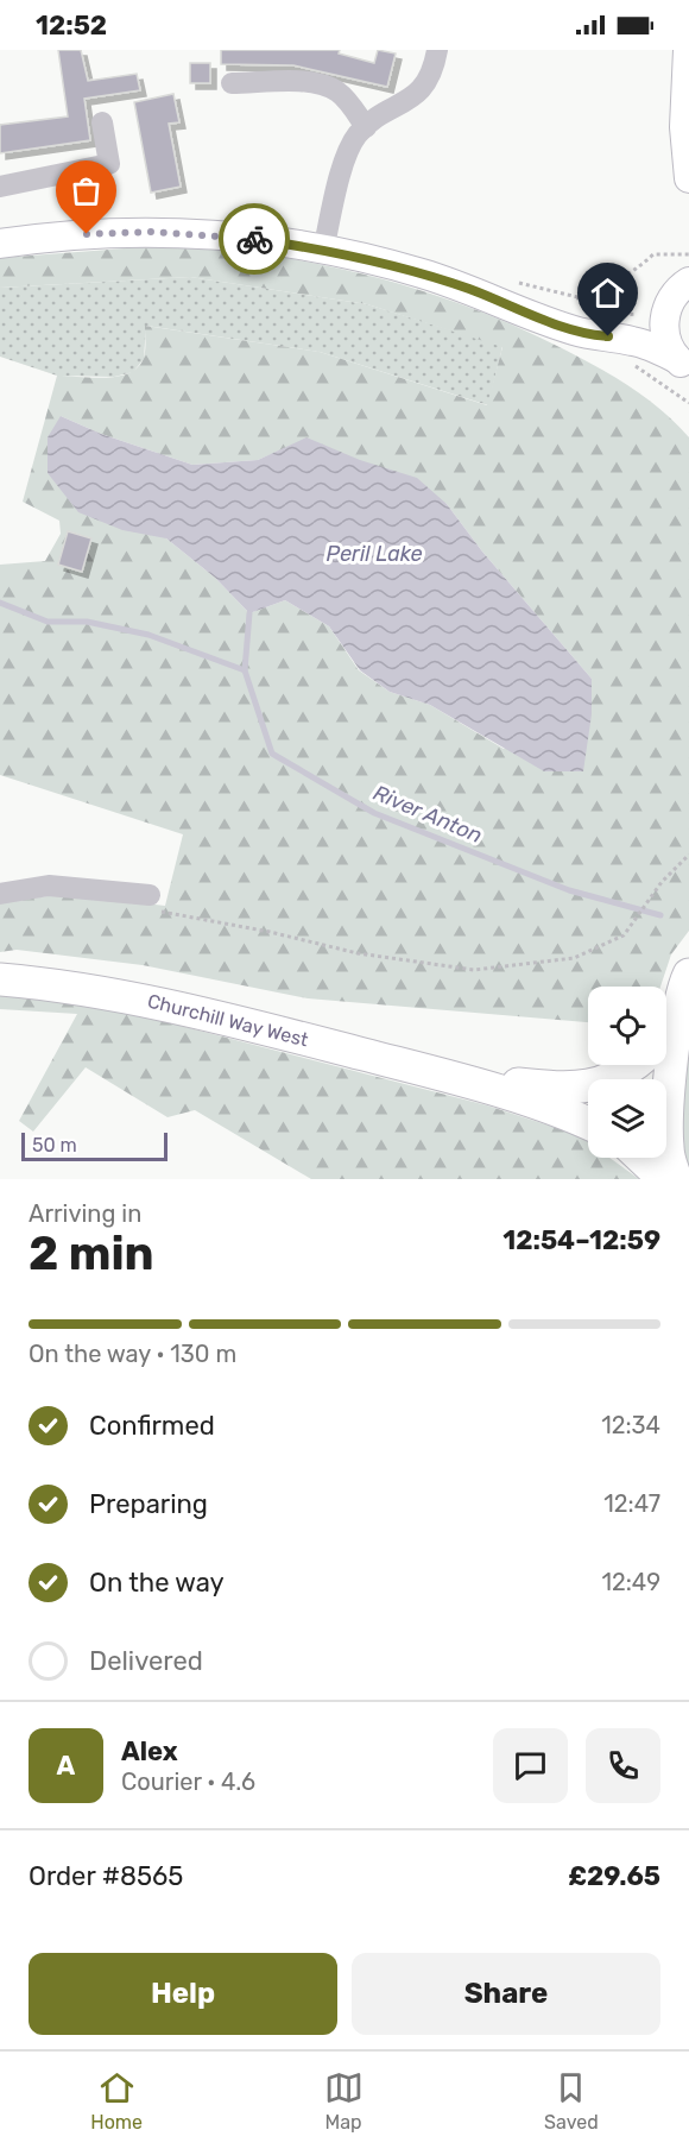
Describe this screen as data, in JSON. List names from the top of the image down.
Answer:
{
  "streets": {
    "main road": ["Churchill Way West"]
  },
  "water": ["Peril Lake", "River Anton"],
  "scale_bar": "50 m",
  "page": {
    "status": "12:52",
    "scale": "50 m",
    "heading": ["2 min", "Arriving in", "12:54–12:59"],
    "panel": [
      "Alex",
      "Courier · 4.6",
      "Order #8565",
      "£29.65"
    ],
    "bar": "On the way · 130 m",
    "list": [
      ["Confirmed", "12:34"],
      ["Preparing", "12:47"],
      ["On the way", "12:49"],
      "Delivered"
    ],
    "round": "A",
    "buttons": ["Help", "Share"],
    "tabs": ["Home", "Map", "Saved"]
  }
}
